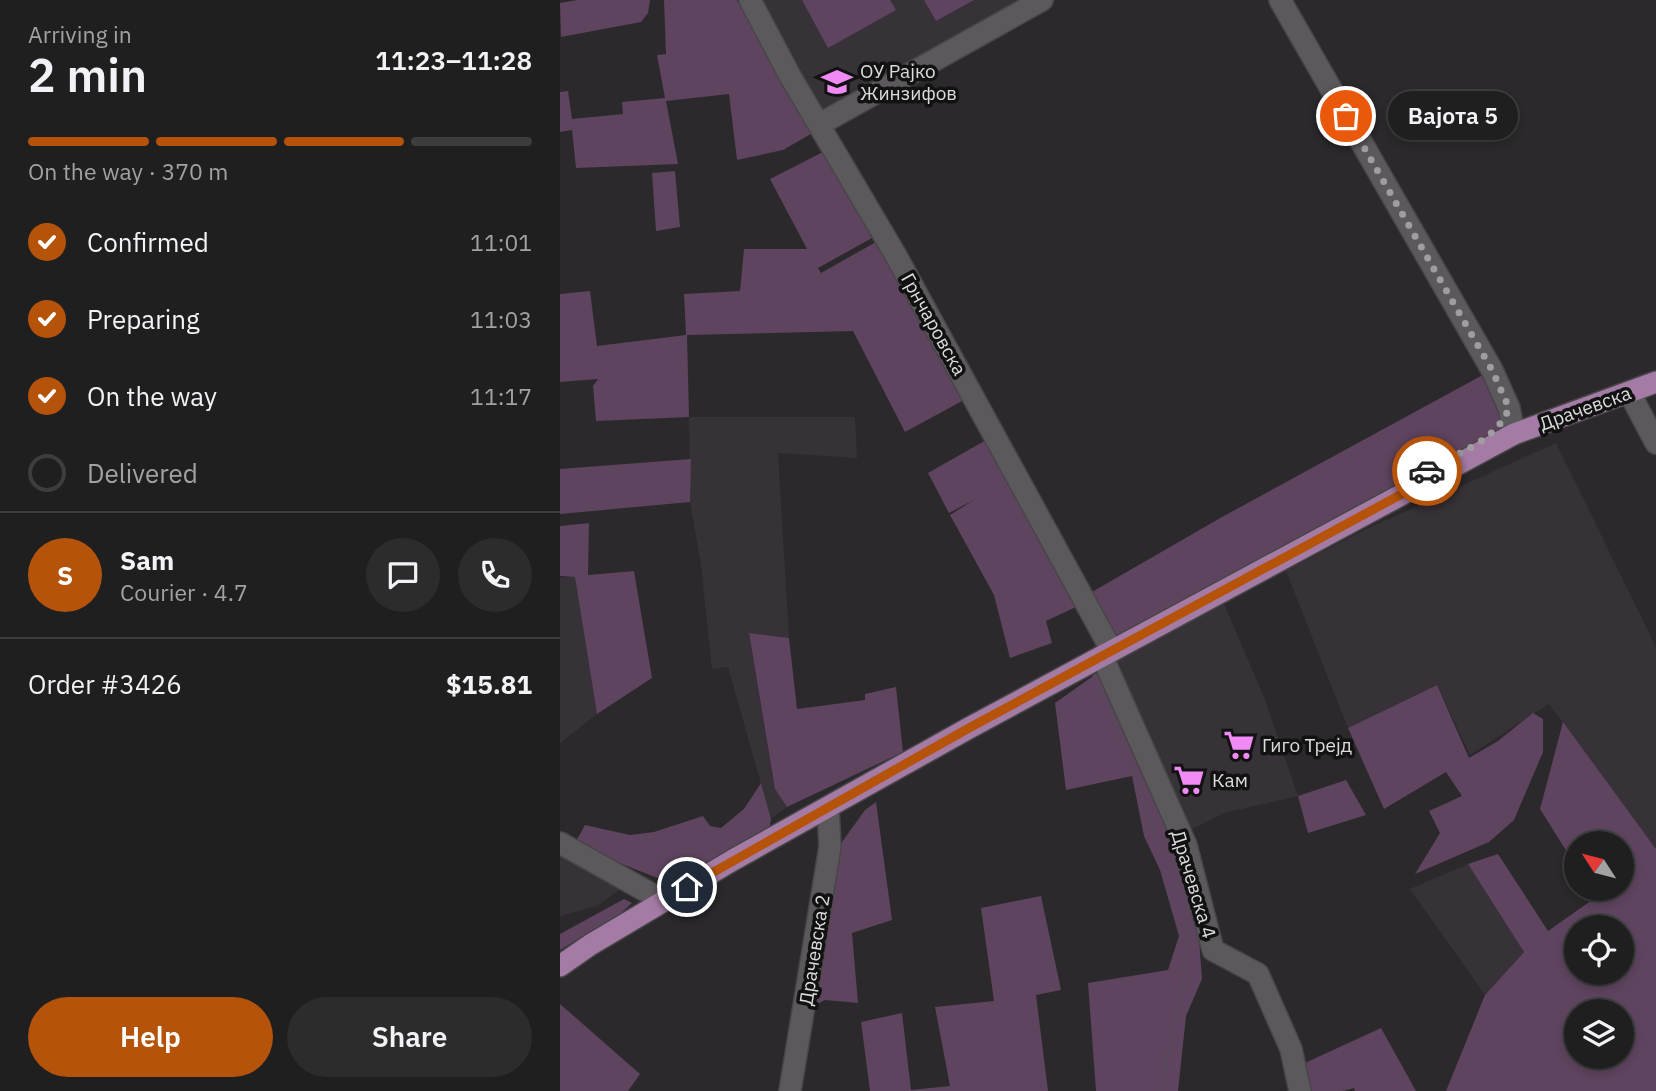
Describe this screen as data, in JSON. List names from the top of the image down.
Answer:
{
  "streets": {
    "main road": ["Драчевска"],
    "street": ["Грнчаровска", "Драчевска 4", "Драчевска 2"]
  },
  "crossings": [
    ["Грнчаровска", "Драчевска"],
    ["Грнчаровска", "Драчевска 4"],
    ["Драчевска", "Драчевска 4"],
    ["Драчевска", "Драчевска 2"]
  ],
  "places": {
    "school or university": ["ОУ Рајко Жинзифов"],
    "other": ["Вајота 5"],
    "supermarket": ["Гиго Трејд", "Кам"]
  },
  "north": "top left",
  "page": {
    "heading": ["2 min", "Arriving in", "11:23–11:28"],
    "panel": [
      "Sam",
      "Courier · 4.7",
      "Order #3426",
      "$15.81"
    ],
    "bubble": "Вајота 5",
    "bar": "On the way · 370 m",
    "list": [
      ["Confirmed", "11:01"],
      ["Preparing", "11:03"],
      ["On the way", "11:17"],
      "Delivered"
    ],
    "round": "S",
    "buttons": ["Help", "Share"]
  }
}
